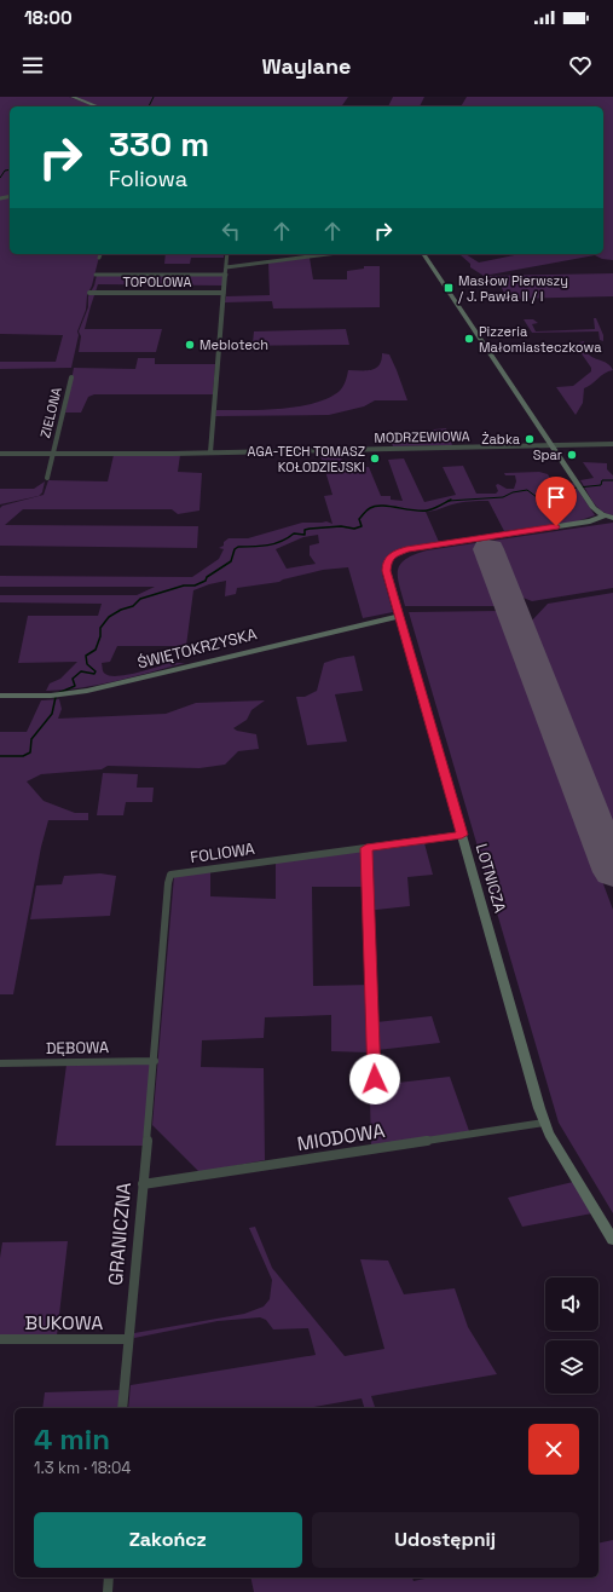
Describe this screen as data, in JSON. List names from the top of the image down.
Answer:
{
  "streets": {
    "main road": ["ŚWIĘTOKRZYSKA", "LOTNICZA"],
    "street": [
      "TOPOLOWA",
      "ZIELONA",
      "MODRZEWIOWA",
      "FOLIOWA",
      "DĘBOWA",
      "MIODOWA",
      "GRANICZNA",
      "BUKOWA"
    ]
  },
  "crossings": [
    ["ZIELONA", "MODRZEWIOWA"],
    ["ŚWIĘTOKRZYSKA", "LOTNICZA"],
    ["FOLIOWA", "LOTNICZA"],
    ["FOLIOWA", "DĘBOWA"],
    ["FOLIOWA", "GRANICZNA"],
    ["LOTNICZA", "MIODOWA"],
    ["DĘBOWA", "GRANICZNA"],
    ["MIODOWA", "GRANICZNA"],
    ["GRANICZNA", "BUKOWA"]
  ],
  "places": {
    "transit": ["Masłow Pierwszy / J. Pawła II / I"],
    "other": [
      "Pizzeria Małomiasteczkowa",
      "Meblotech",
      "Żabka",
      "Spar",
      "AGA-TECH TOMASZ KOŁODZIEJSKI"
    ]
  },
  "page": {
    "status": "18:00",
    "header": "Waylane",
    "turn": ["330 m", "Foliowa"],
    "heading": ["4 min", "1.3 km · 18:04"],
    "buttons": ["Zakończ", "Udostępnij"]
  }
}
